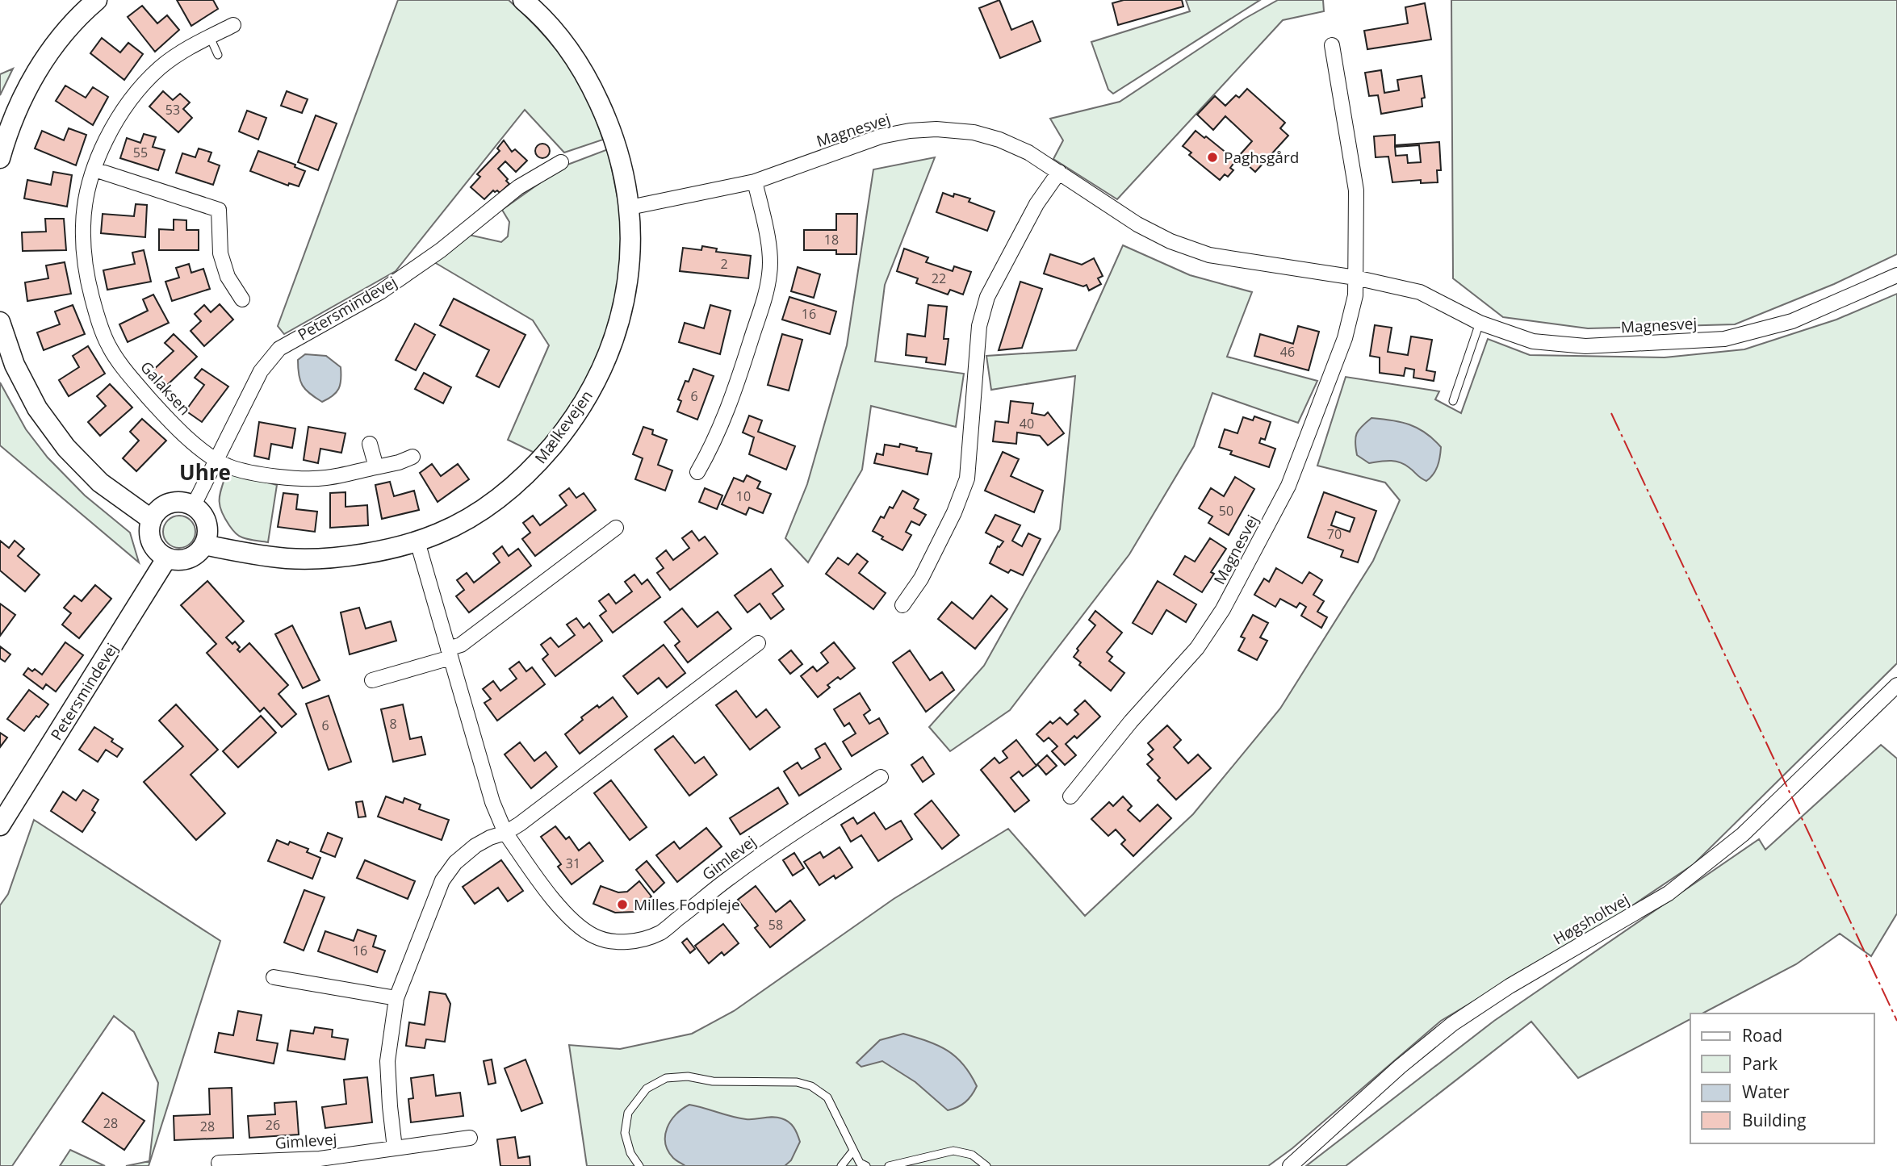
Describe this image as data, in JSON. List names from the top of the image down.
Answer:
{
  "streets": {
    "street": [
      "Magnesvej",
      "Petersmindevej",
      "Galaksen",
      "Mælkevejen",
      "Gimlevej",
      "Høgsholtvej"
    ]
  },
  "crossings": [
    ["Magnesvej", "Mælkevejen"],
    ["Petersmindevej", "Galaksen"],
    ["Petersmindevej", "Mælkevejen"],
    ["Mælkevejen", "Gimlevej"]
  ],
  "districts": ["Uhre"],
  "places": ["Paghsgård", "Milles Fodpleje"],
  "house_numbers": [
    "53",
    "55",
    "18",
    "2",
    "22",
    "16",
    "46",
    "6",
    "40",
    "10",
    "50",
    "70",
    "8",
    "6",
    "31",
    "58",
    "16",
    "28",
    "26",
    "28"
  ],
  "legend": [
    "Road",
    "Park",
    "Water",
    "Building"
  ]
}
